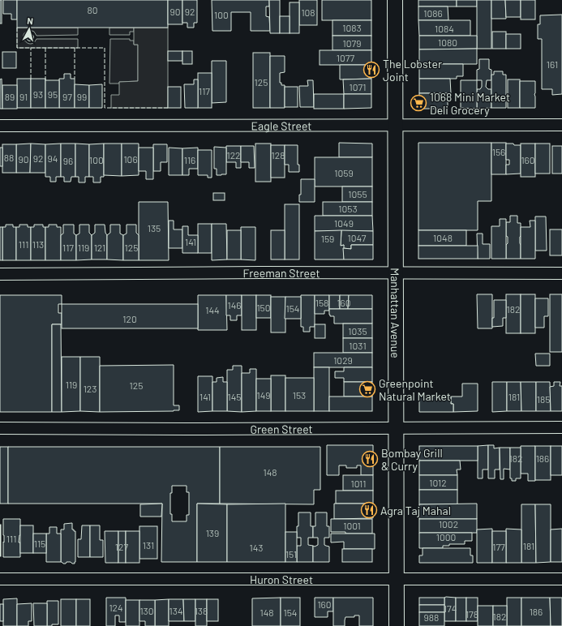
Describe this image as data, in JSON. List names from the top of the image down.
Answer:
{
  "streets": {
    "street": [
      "Eagle Street",
      "Freeman Street",
      "Manhattan Avenue",
      "Green Street",
      "Huron Street"
    ]
  },
  "crossings": [
    ["Eagle Street", "Manhattan Avenue"],
    ["Freeman Street", "Manhattan Avenue"],
    ["Manhattan Avenue", "Green Street"],
    ["Manhattan Avenue", "Huron Street"]
  ],
  "places": {
    "restaurant": ["The Lobster Joint", "Bombay Grill & Curry", "Agra Taj Mahal"],
    "supermarket": ["1068 Mini Market Deli Grocery", "Greenpoint Natural Market"]
  },
  "house_numbers": [
    "80",
    "90",
    "92",
    "108",
    "1086",
    "100",
    "1083",
    "1084",
    "1080",
    "1079",
    "1077",
    "161",
    "125",
    "1071",
    "117",
    "93",
    "95",
    "89",
    "91",
    "97",
    "99",
    "156",
    "122",
    "128",
    "88",
    "92",
    "94",
    "90",
    "106",
    "100",
    "116",
    "160",
    "96",
    "1059",
    "1055",
    "1053",
    "1049",
    "135",
    "1047",
    "1048",
    "159",
    "141",
    "111",
    "113",
    "117",
    "119",
    "121",
    "125",
    "158",
    "160",
    "146",
    "150",
    "154",
    "182",
    "144",
    "120",
    "1035",
    "1031",
    "1029",
    "119",
    "125",
    "123",
    "149",
    "153",
    "141",
    "145",
    "181",
    "185",
    "182",
    "186",
    "148",
    "1012",
    "1011",
    "1002",
    "1001",
    "139",
    "1000",
    "111",
    "115",
    "131",
    "181",
    "127",
    "177",
    "143",
    "151",
    "160",
    "124",
    "174",
    "130",
    "134",
    "138",
    "186",
    "148",
    "154",
    "178",
    "182",
    "988"
  ],
  "north": "top"
}
